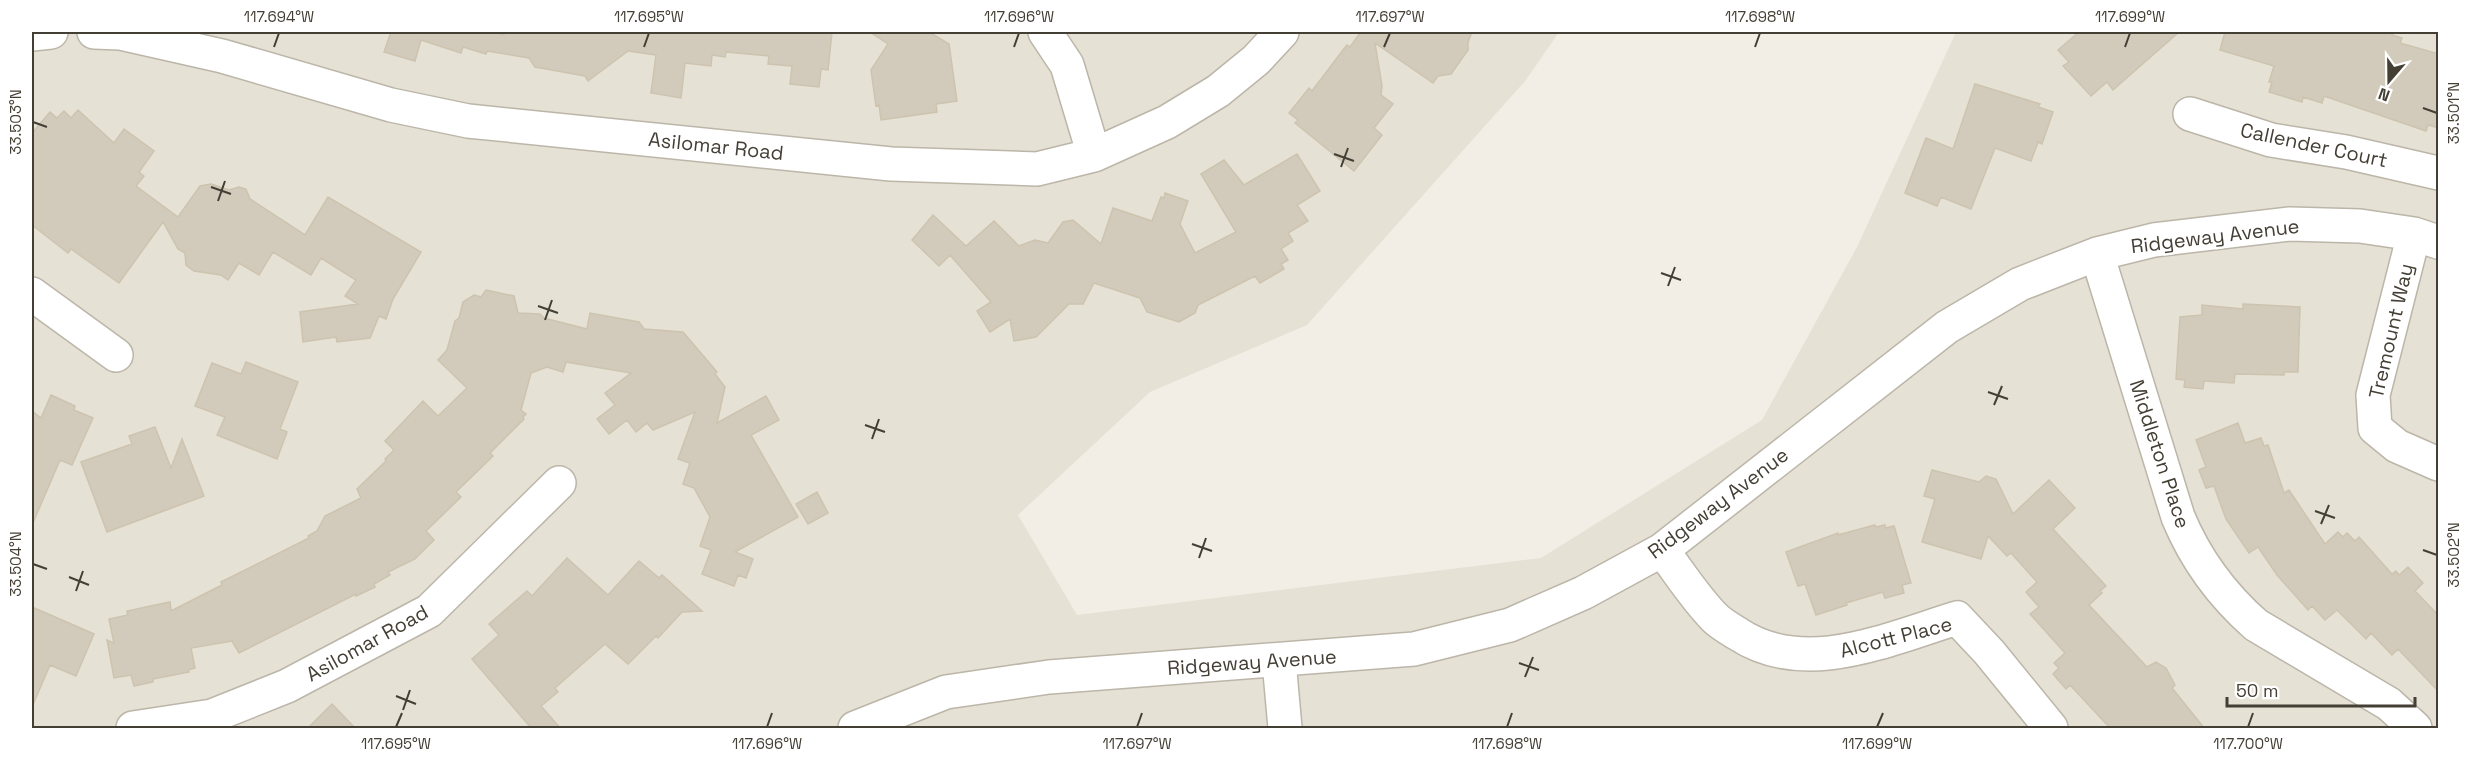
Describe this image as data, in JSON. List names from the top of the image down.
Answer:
{
  "streets": {
    "street": [
      "Callender Court",
      "Asilomar Road",
      "Ridgeway Avenue",
      "Tremount Way",
      "Middleton Place",
      "Alcott Place"
    ]
  },
  "crossings": [
    ["Ridgeway Avenue", "Tremount Way"],
    ["Ridgeway Avenue", "Middleton Place"],
    ["Ridgeway Avenue", "Alcott Place"]
  ],
  "scale_bar": "50 m",
  "north": "bottom",
  "coordinates": [
    "117.694°W",
    "117.695°W",
    "117.696°W",
    "117.697°W",
    "117.698°W",
    "117.699°W",
    "33.501°N",
    "33.503°N",
    "33.502°N",
    "33.504°N",
    "117.700°W"
  ]
}
